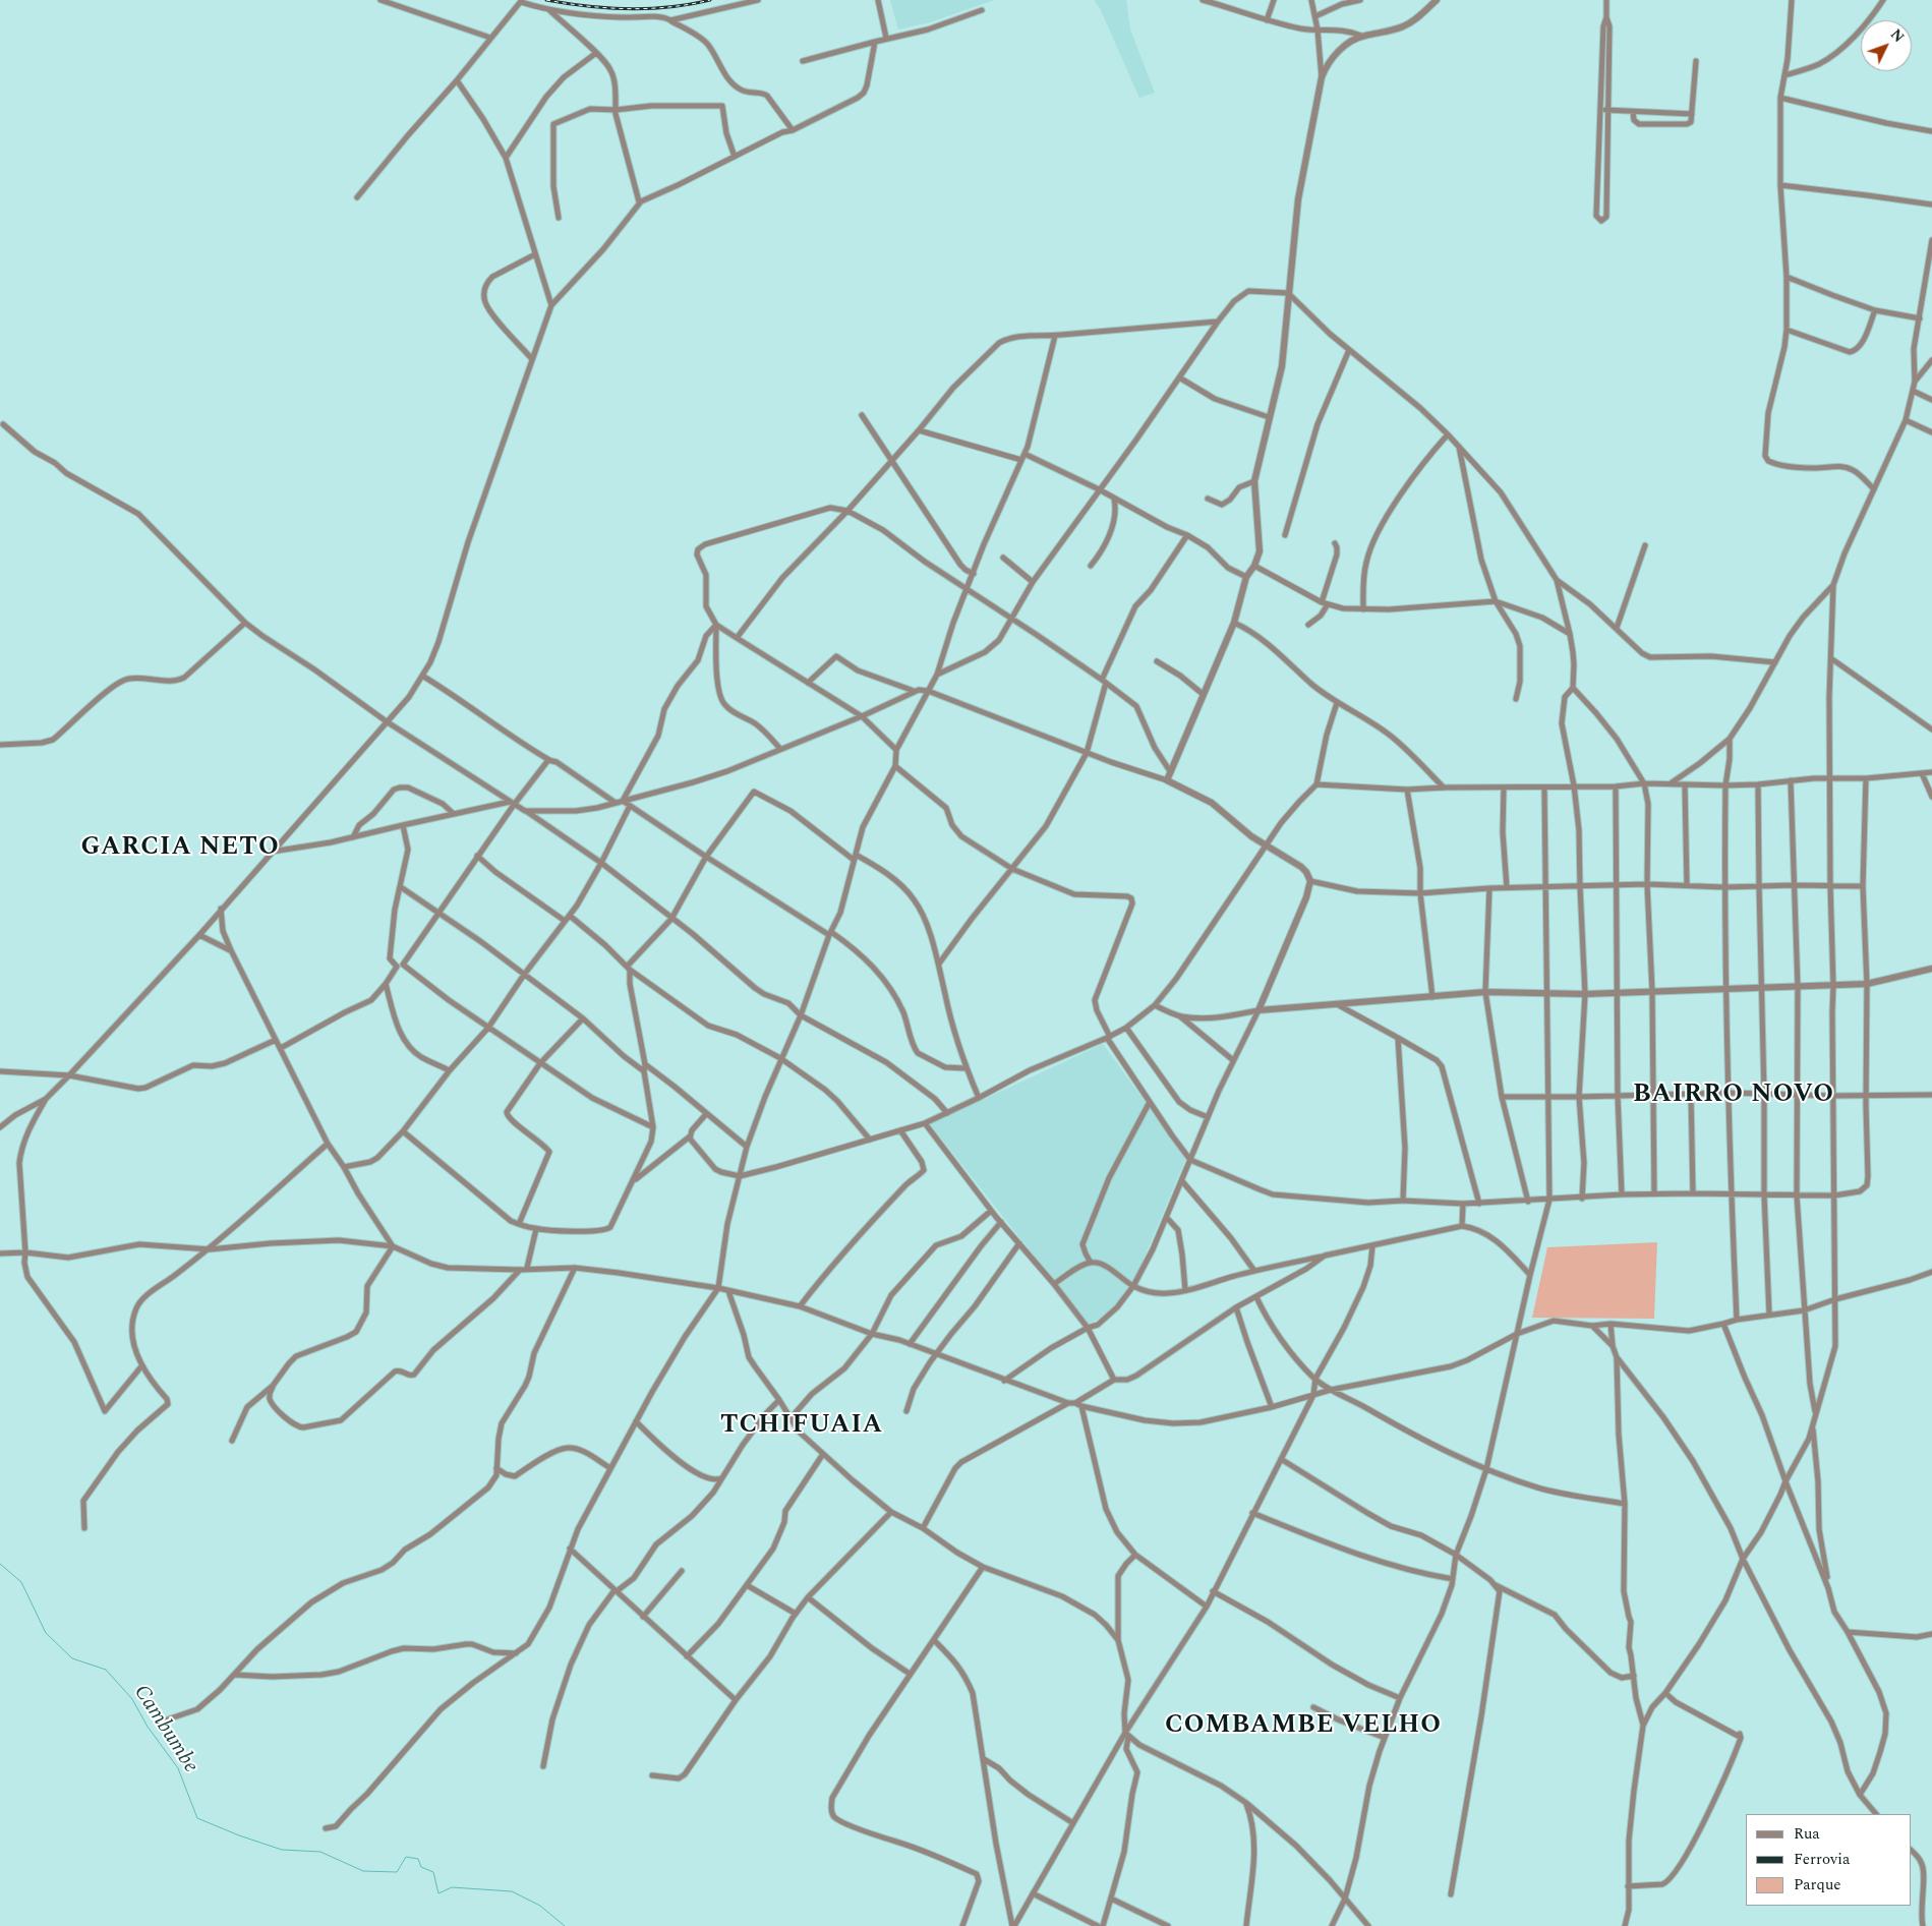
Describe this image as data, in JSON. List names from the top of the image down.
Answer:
{
  "districts": [
    "GARCIA NETO",
    "BAIRRO NOVO",
    "TCHIFUAIA",
    "COMBAMBE VELHO"
  ],
  "water": ["Cambumbe"],
  "legend": ["Rua", "Ferrovia", "Parque"],
  "north": "top right"
}
